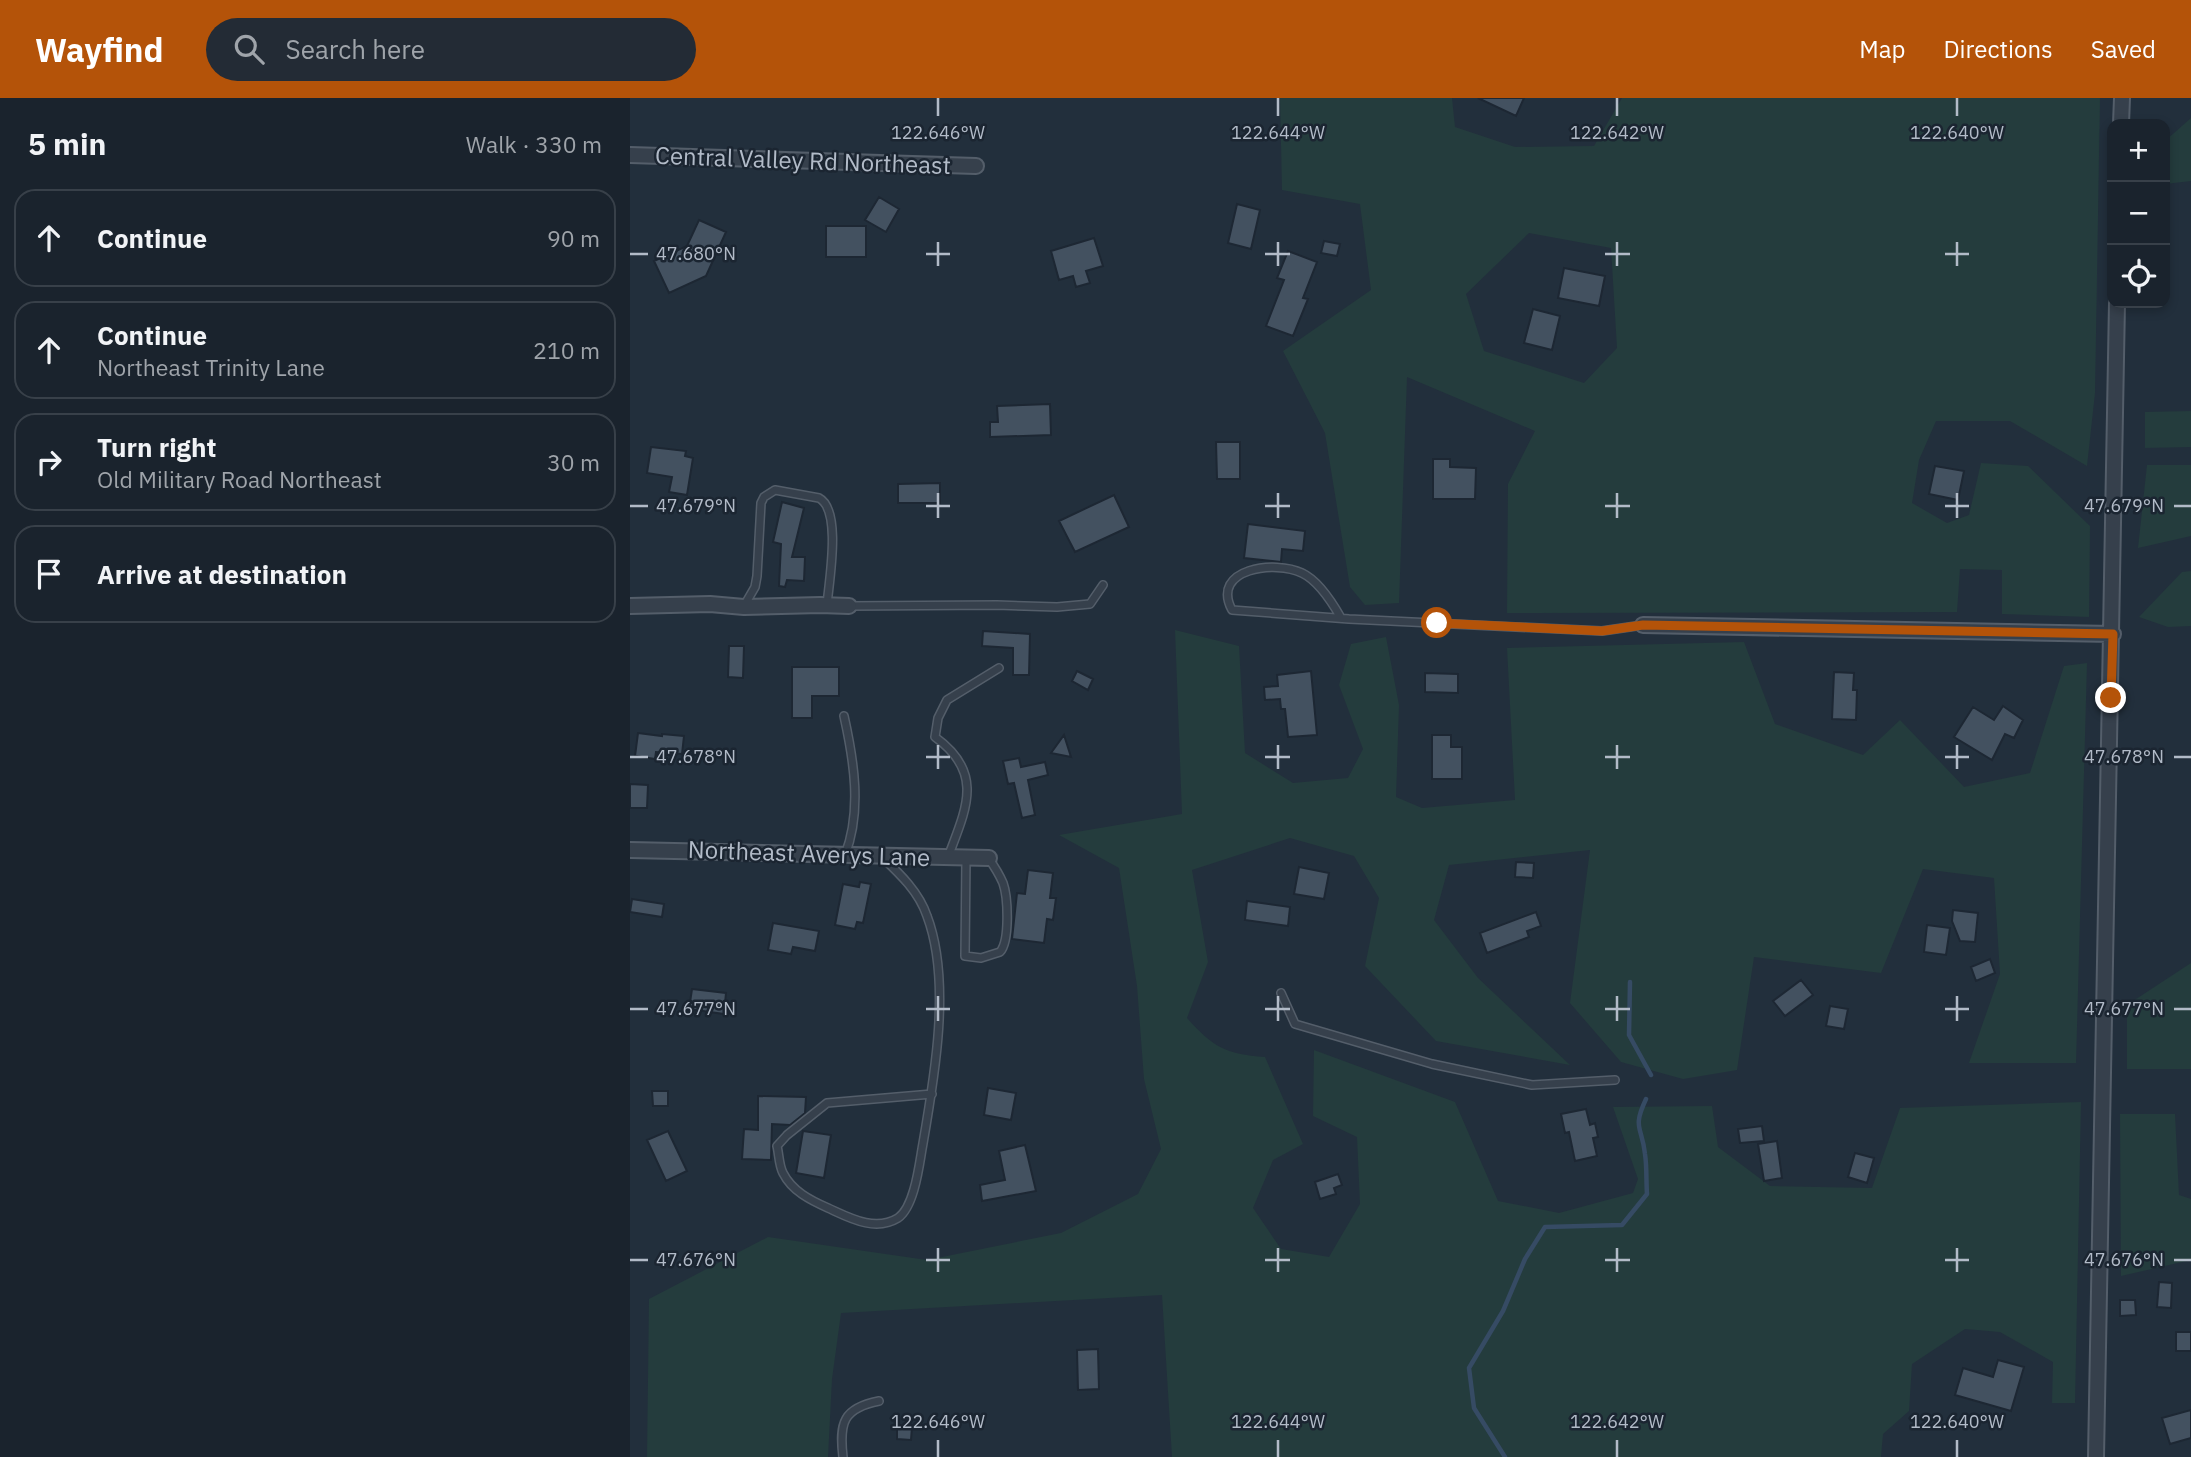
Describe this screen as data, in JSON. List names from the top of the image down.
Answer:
{
  "streets": {
    "street": ["Central Valley Rd Northeast", "Northeast Averys Lane"]
  },
  "page": {
    "header": "Wayfind",
    "search": "Search here",
    "nav": ["Map", "Directions", "Saved"],
    "heading": ["5 min", "Walk · 330 m"],
    "map_buttons": ["+", "−"],
    "list": [
      ["Continue", "90 m"],
      ["Continue", "Northeast Trinity Lane", "210 m"],
      ["Turn right", "Old Military Road Northeast", "30 m"],
      "Arrive at destination"
    ]
  },
  "coordinates": [
    "122.646°W",
    "122.644°W",
    "122.642°W",
    "122.640°W",
    "47.680°N",
    "47.679°N",
    "47.678°N",
    "47.677°N",
    "47.676°N"
  ]
}
